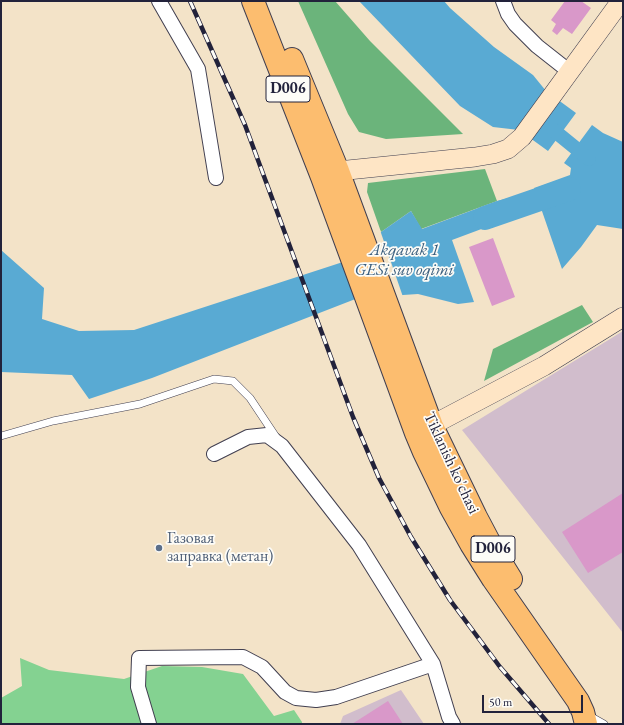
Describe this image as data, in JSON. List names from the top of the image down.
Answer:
{
  "streets": {
    "main road": ["D006", "Tiklanish ko'chasi"]
  },
  "crossings": [
    ["D006", "Tiklanish ko'chasi"]
  ],
  "water": ["Akqavak 1 GESi suv oqimi"],
  "places": ["Газовая заправка (метан)"],
  "scale_bar": "50 m"
}
